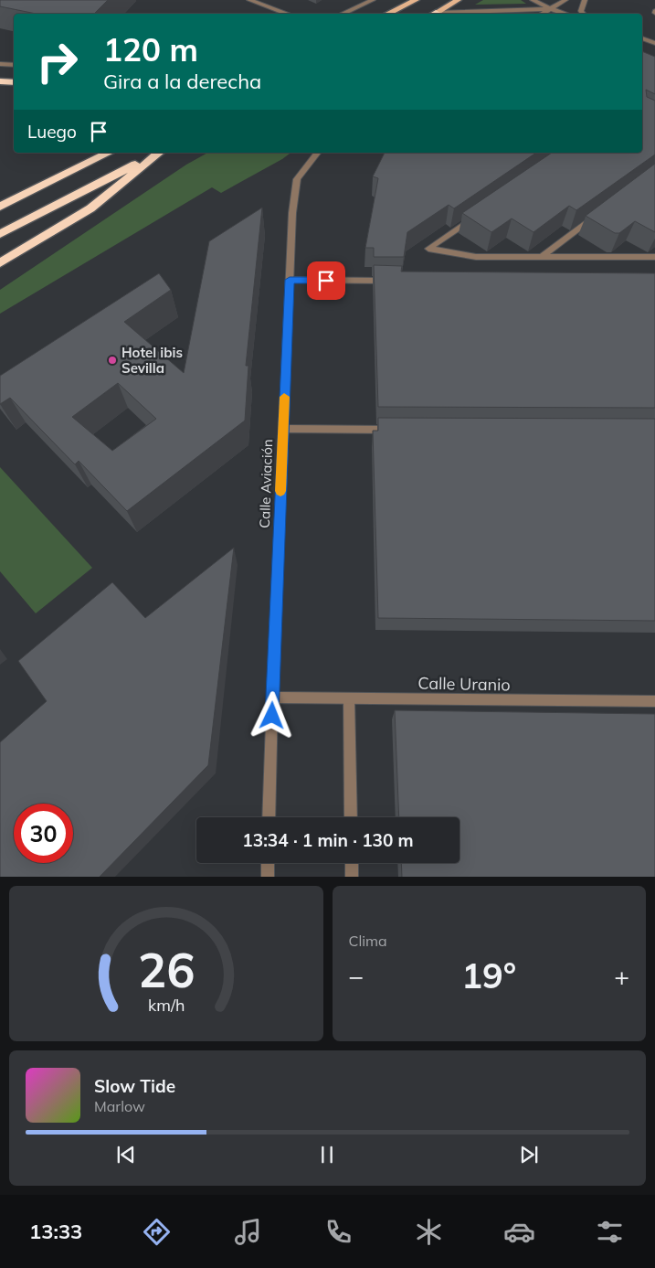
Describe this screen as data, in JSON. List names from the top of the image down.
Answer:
{
  "streets": {
    "street": ["Calle Aviación", "Calle Uranio"]
  },
  "crossings": [
    ["Calle Aviación", "Calle Uranio"]
  ],
  "places": ["Hotel ibis Sevilla"],
  "page": {
    "turn": ["120 m", "Gira a la derecha"],
    "then": "Luego",
    "limit": "30",
    "trip": "13:34 · 1 min · 130 m",
    "tile": "Clima",
    "heat": ["−", "19°", "+"],
    "song": ["Slow Tide", "Marlow"],
    "tabs": "13:33",
    "gauge": ["26", "km/h"]
  }
}
